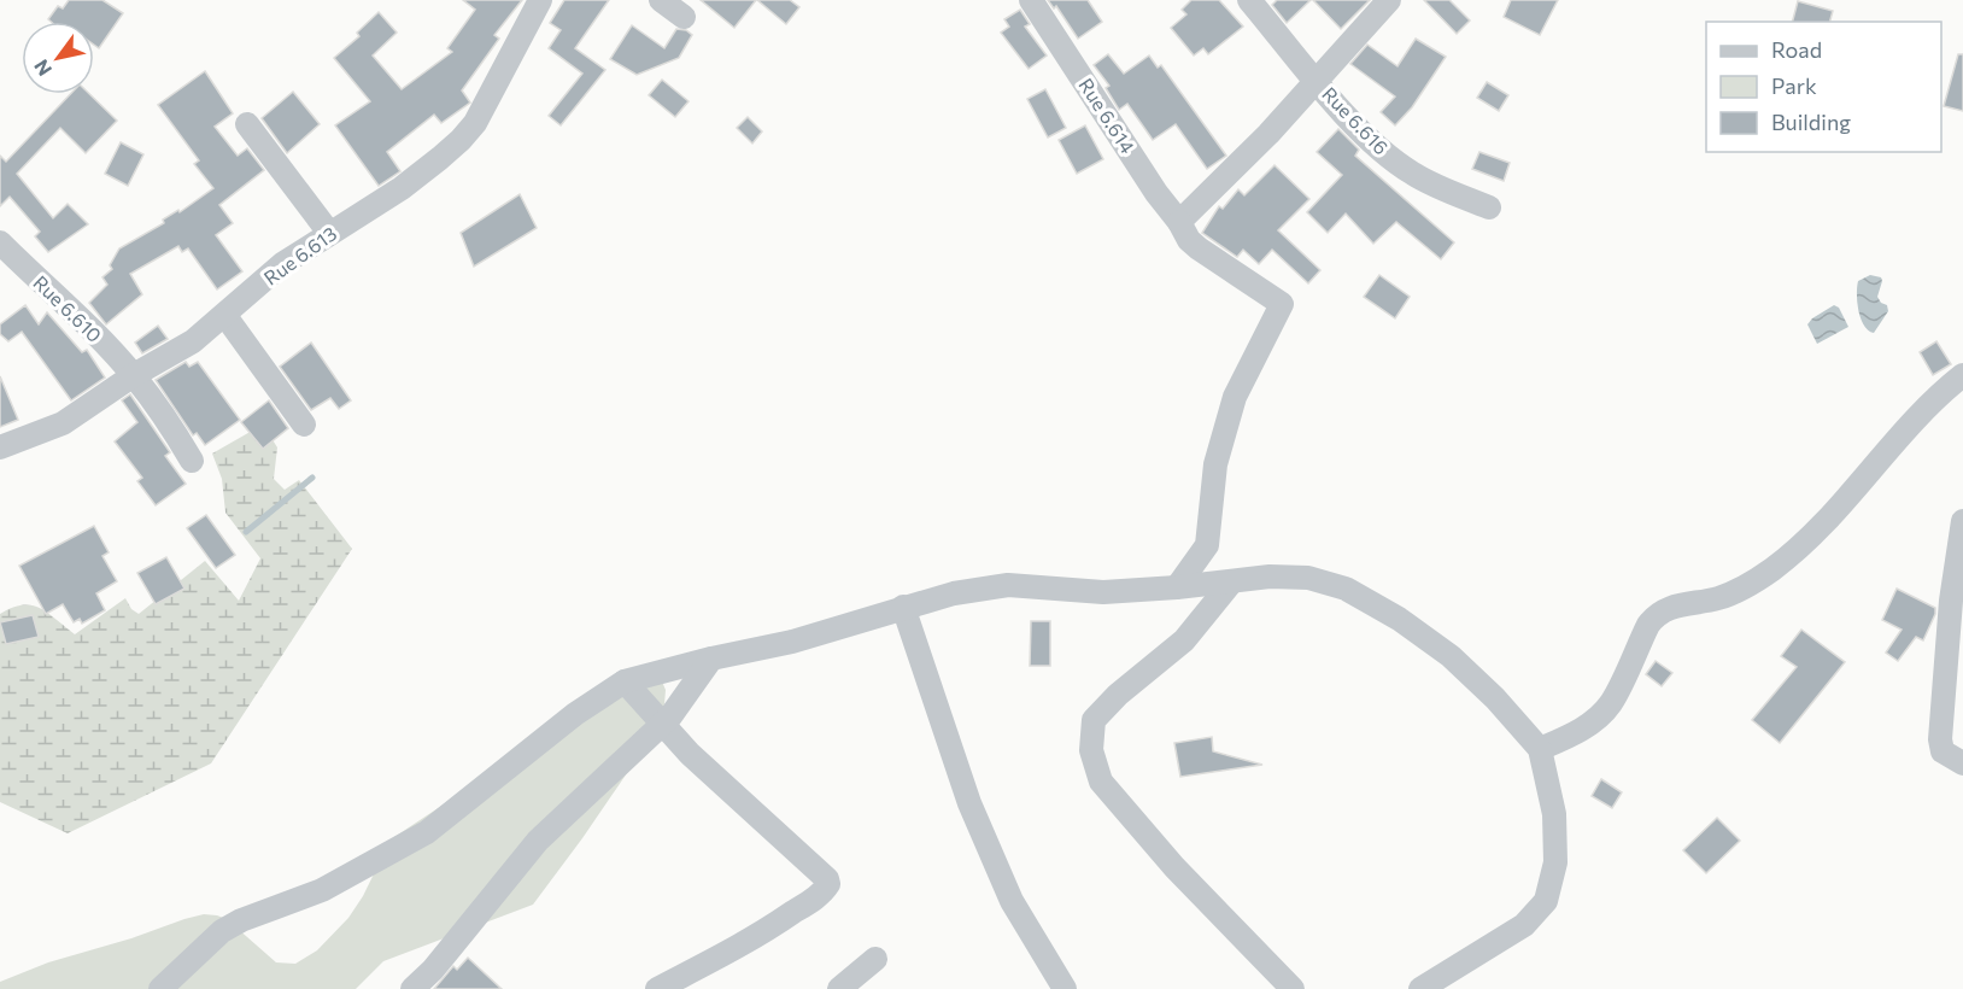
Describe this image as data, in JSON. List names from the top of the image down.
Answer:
{
  "streets": {
    "street": [
      "Rue 6.614",
      "Rue 6.616",
      "Rue 6.613",
      "Rue 6.610"
    ]
  },
  "crossings": [
    ["Rue 6.613", "Rue 6.610"]
  ],
  "legend": ["Road", "Park", "Building"],
  "north": "bottom left"
}
